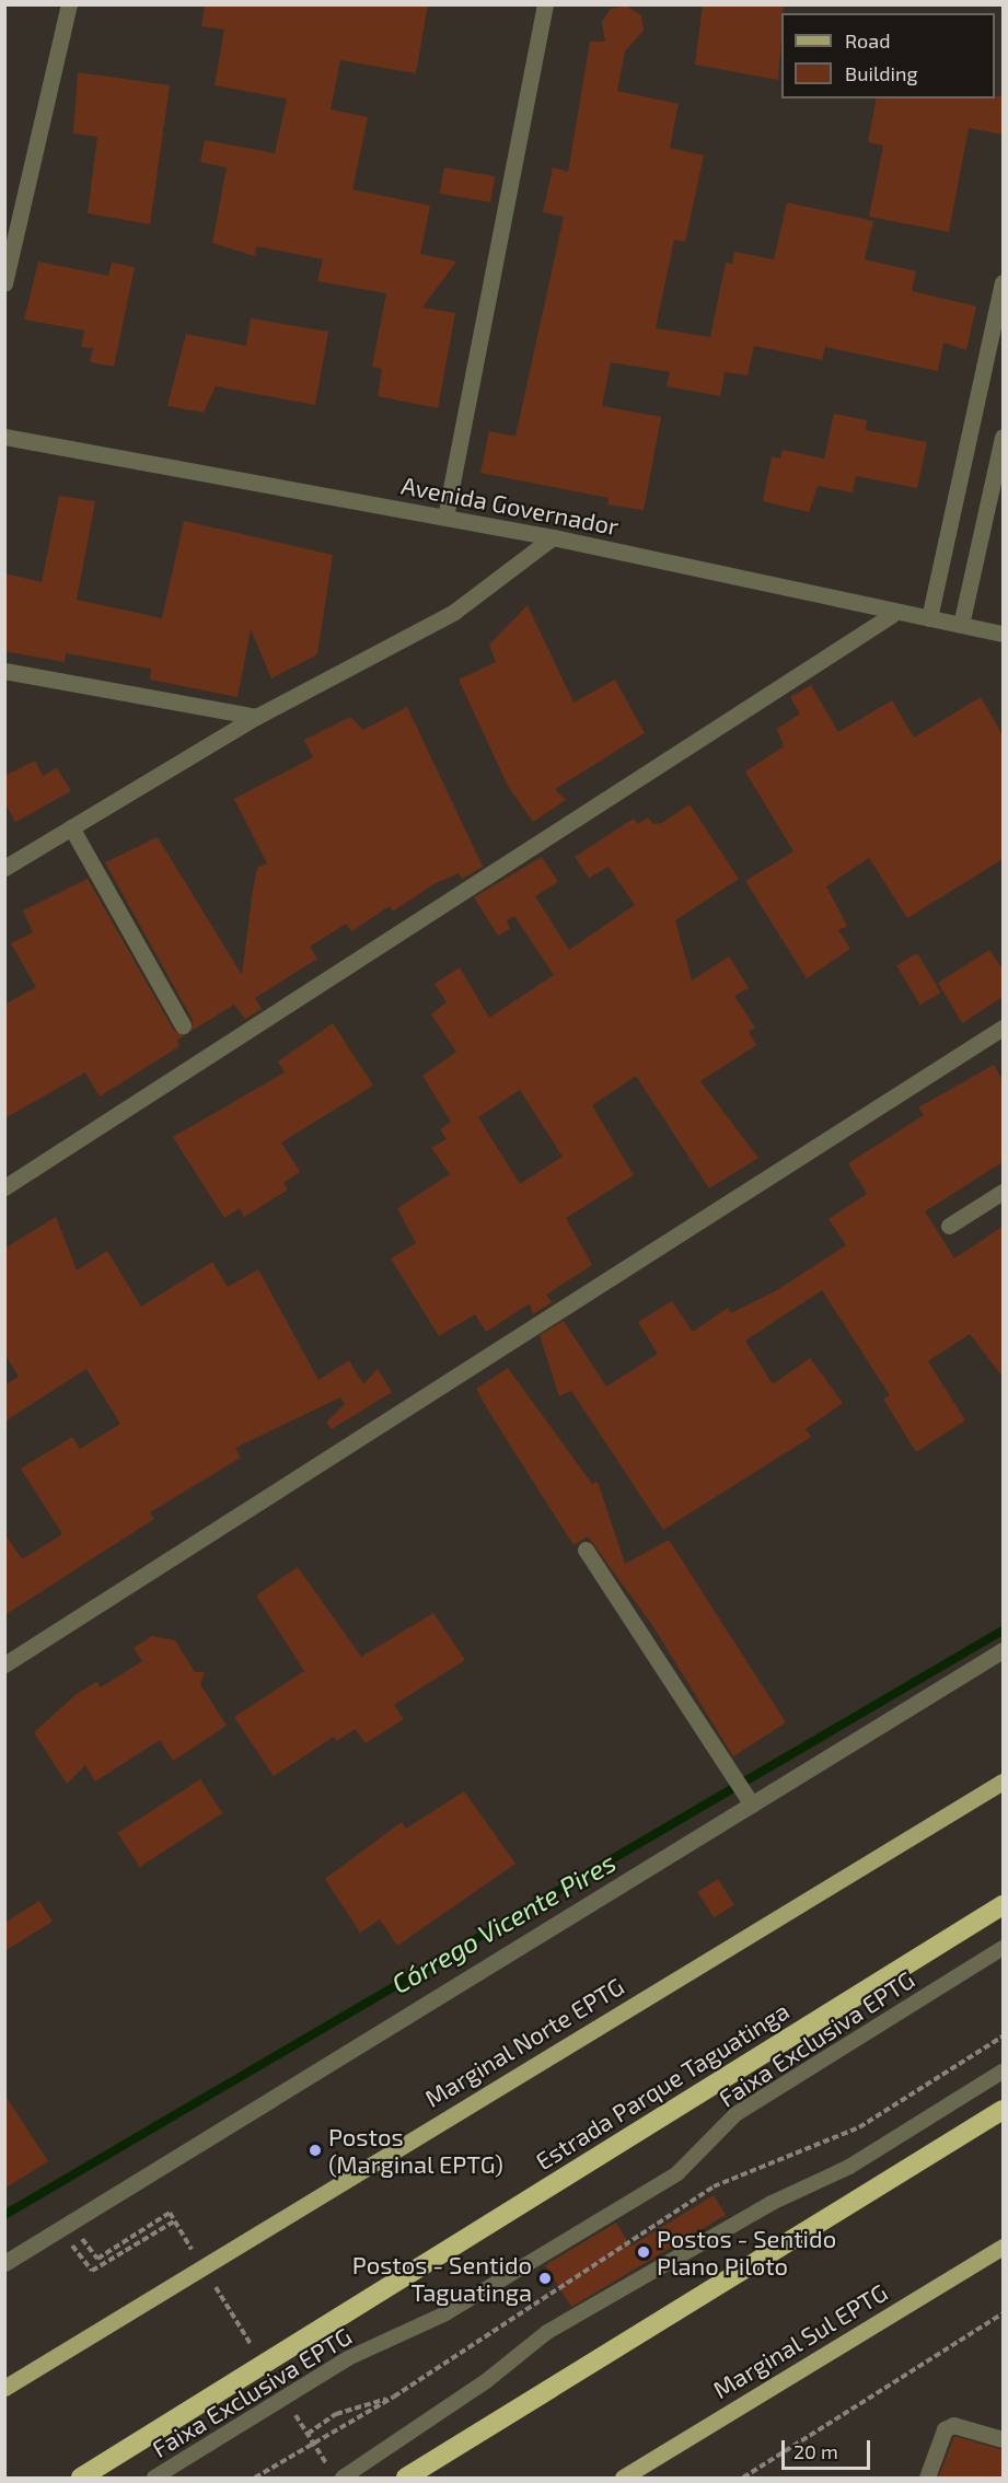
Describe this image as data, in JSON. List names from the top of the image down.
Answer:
{
  "streets": {
    "highway": ["Estrada Parque Taguatinga"],
    "main road": ["Marginal Norte EPTG", "Marginal Sul EPTG"],
    "street": ["Avenida Governador"],
    "lane": ["Faixa Exclusiva EPTG"]
  },
  "water": ["Córrego Vicente Pires"],
  "places": ["Postos (Marginal EPTG)", "Postos - Sentido Plano Piloto", "Postos - Sentido Taguatinga"],
  "legend": ["Road", "Building"],
  "scale_bar": "20 m"
}
